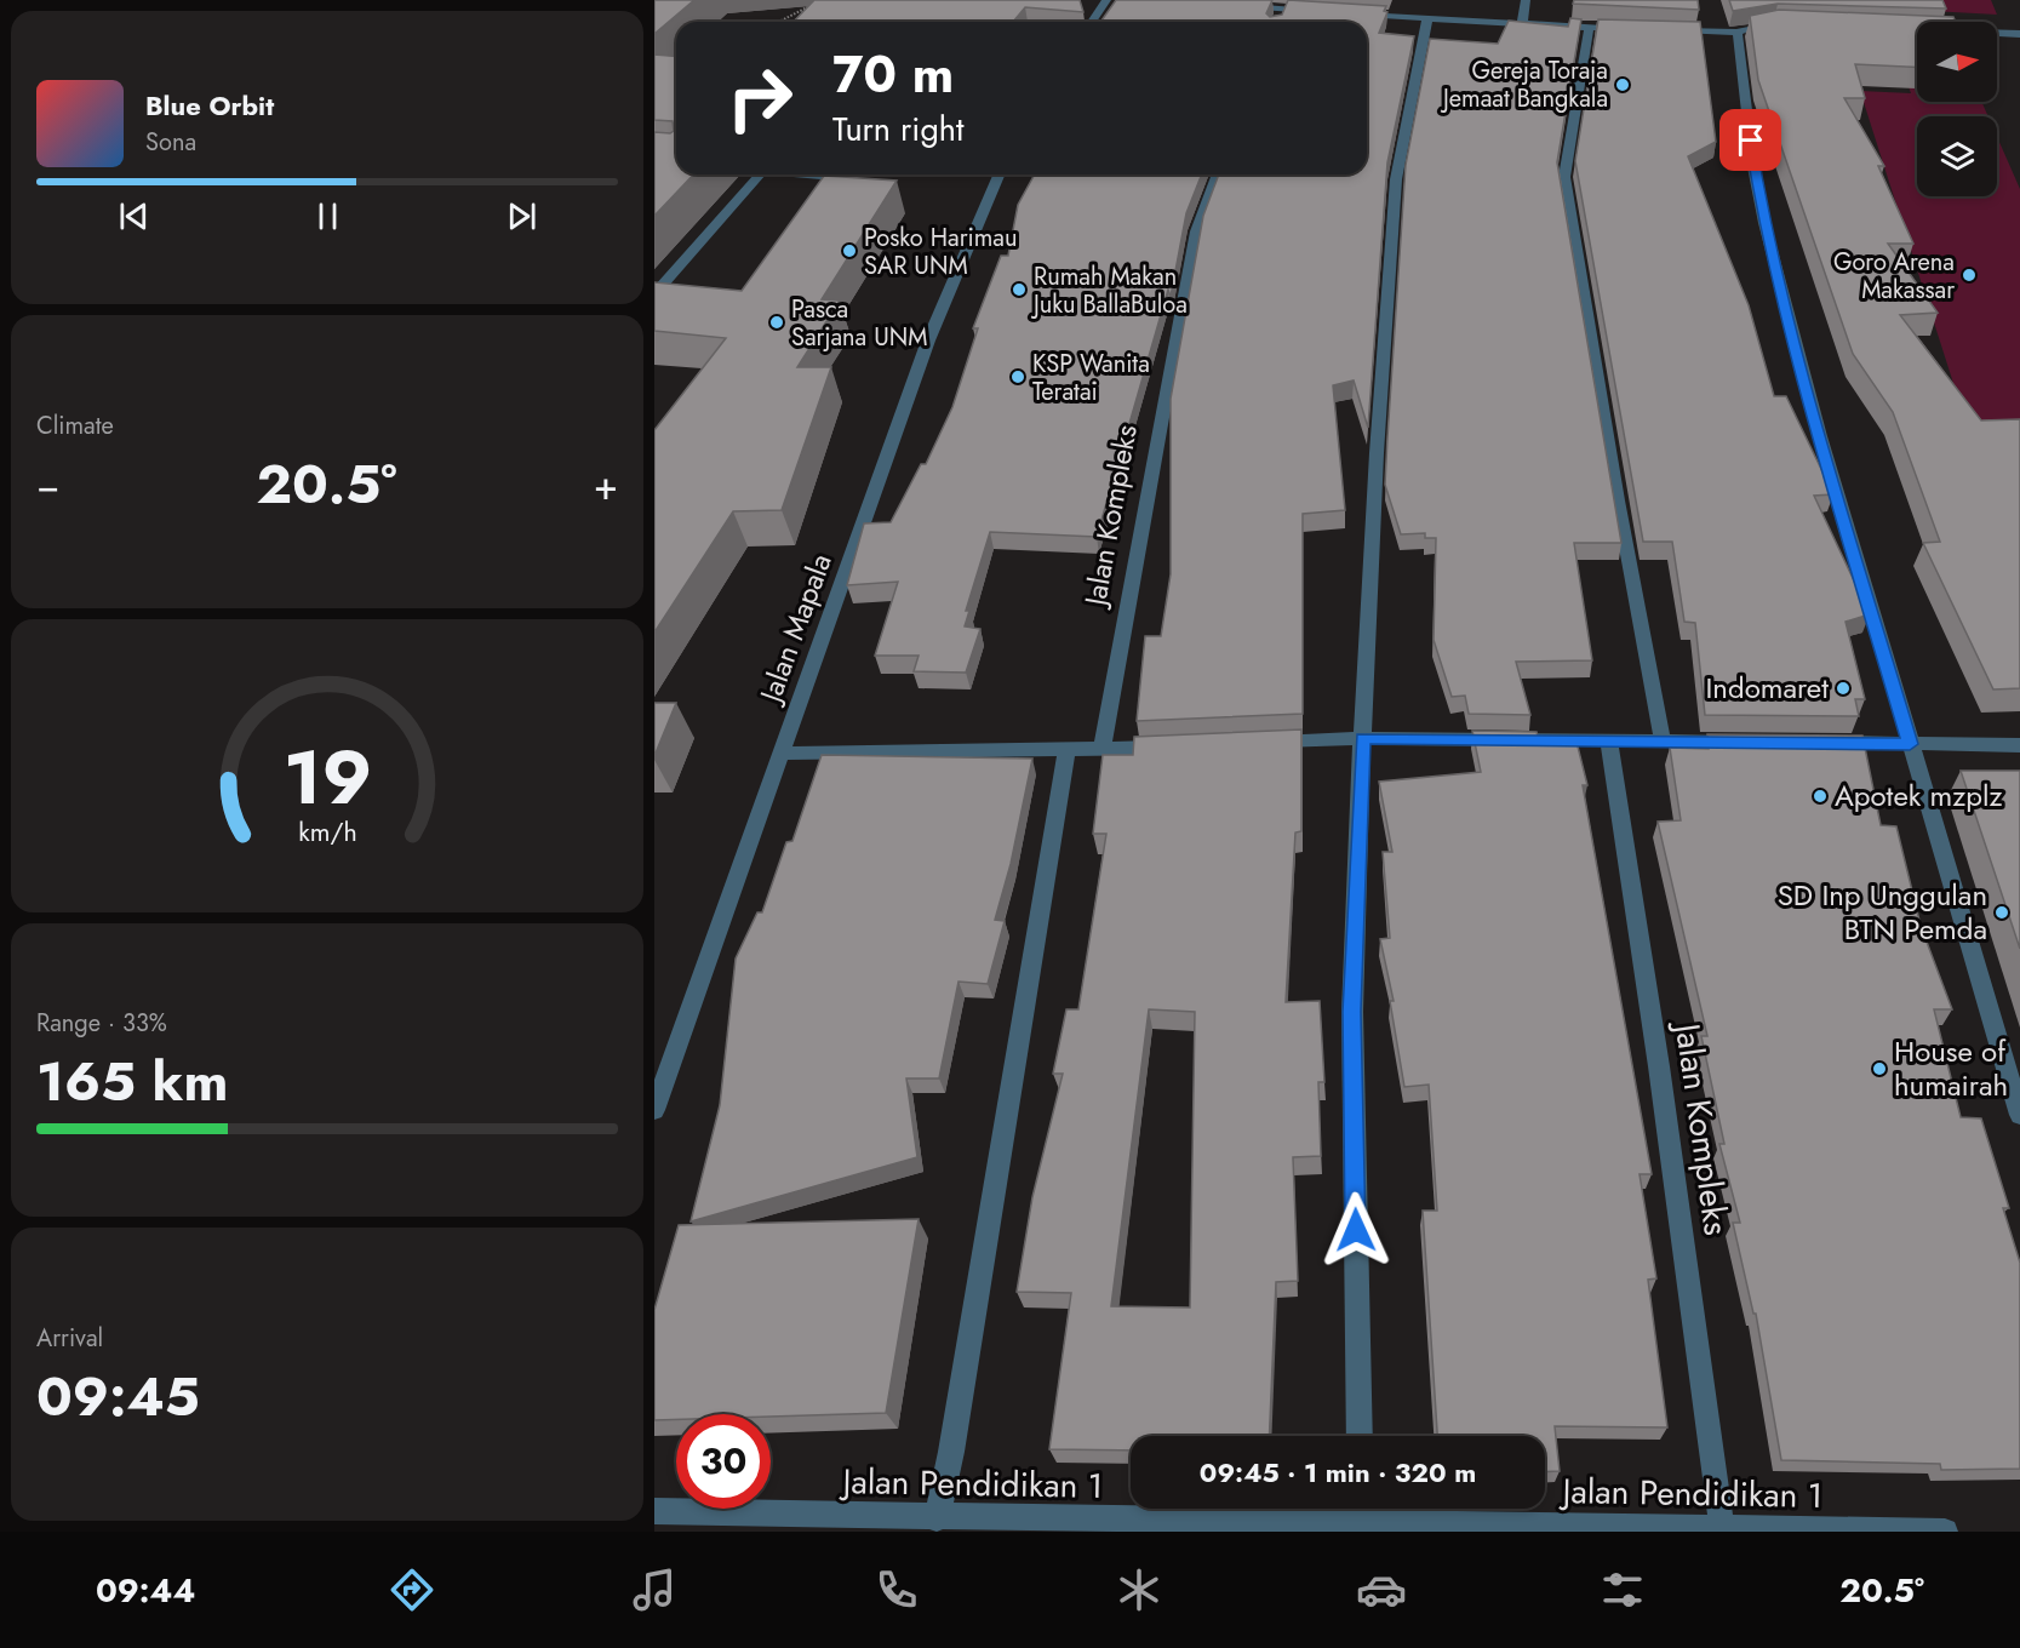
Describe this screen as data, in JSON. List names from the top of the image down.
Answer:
{
  "streets": {
    "street": ["Jalan Kompleks", "Jalan Mapala", "Jalan Pendidikan 1"]
  },
  "crossings": [
    ["Jalan Kompleks", "Jalan Pendidikan 1"]
  ],
  "places": [
    "Gereja Toraja Jemaat Bangkala",
    "Posko Harimau SAR UNM",
    "Goro Arena Makassar",
    "Rumah Makan Juku BallaBuloa",
    "Pasca Sarjana UNM",
    "KSP Wanita Teratai",
    "Indomaret",
    "Apotek mzplz",
    "SD Inp Unggulan BTN Pemda",
    "House of humairah"
  ],
  "north": "right",
  "page": {
    "turn": ["70 m", "Turn right"],
    "song": ["Blue Orbit", "Sona"],
    "tile": [
      "Climate",
      ["Range · 33%", "165 km"],
      ["Arrival", "09:45"]
    ],
    "heat": ["−", "20.5°", "+"],
    "limit": "30",
    "trip": "09:45 · 1 min · 320 m",
    "tabs": ["09:44", "20.5°"],
    "gauge": ["19", "km/h"]
  }
}
